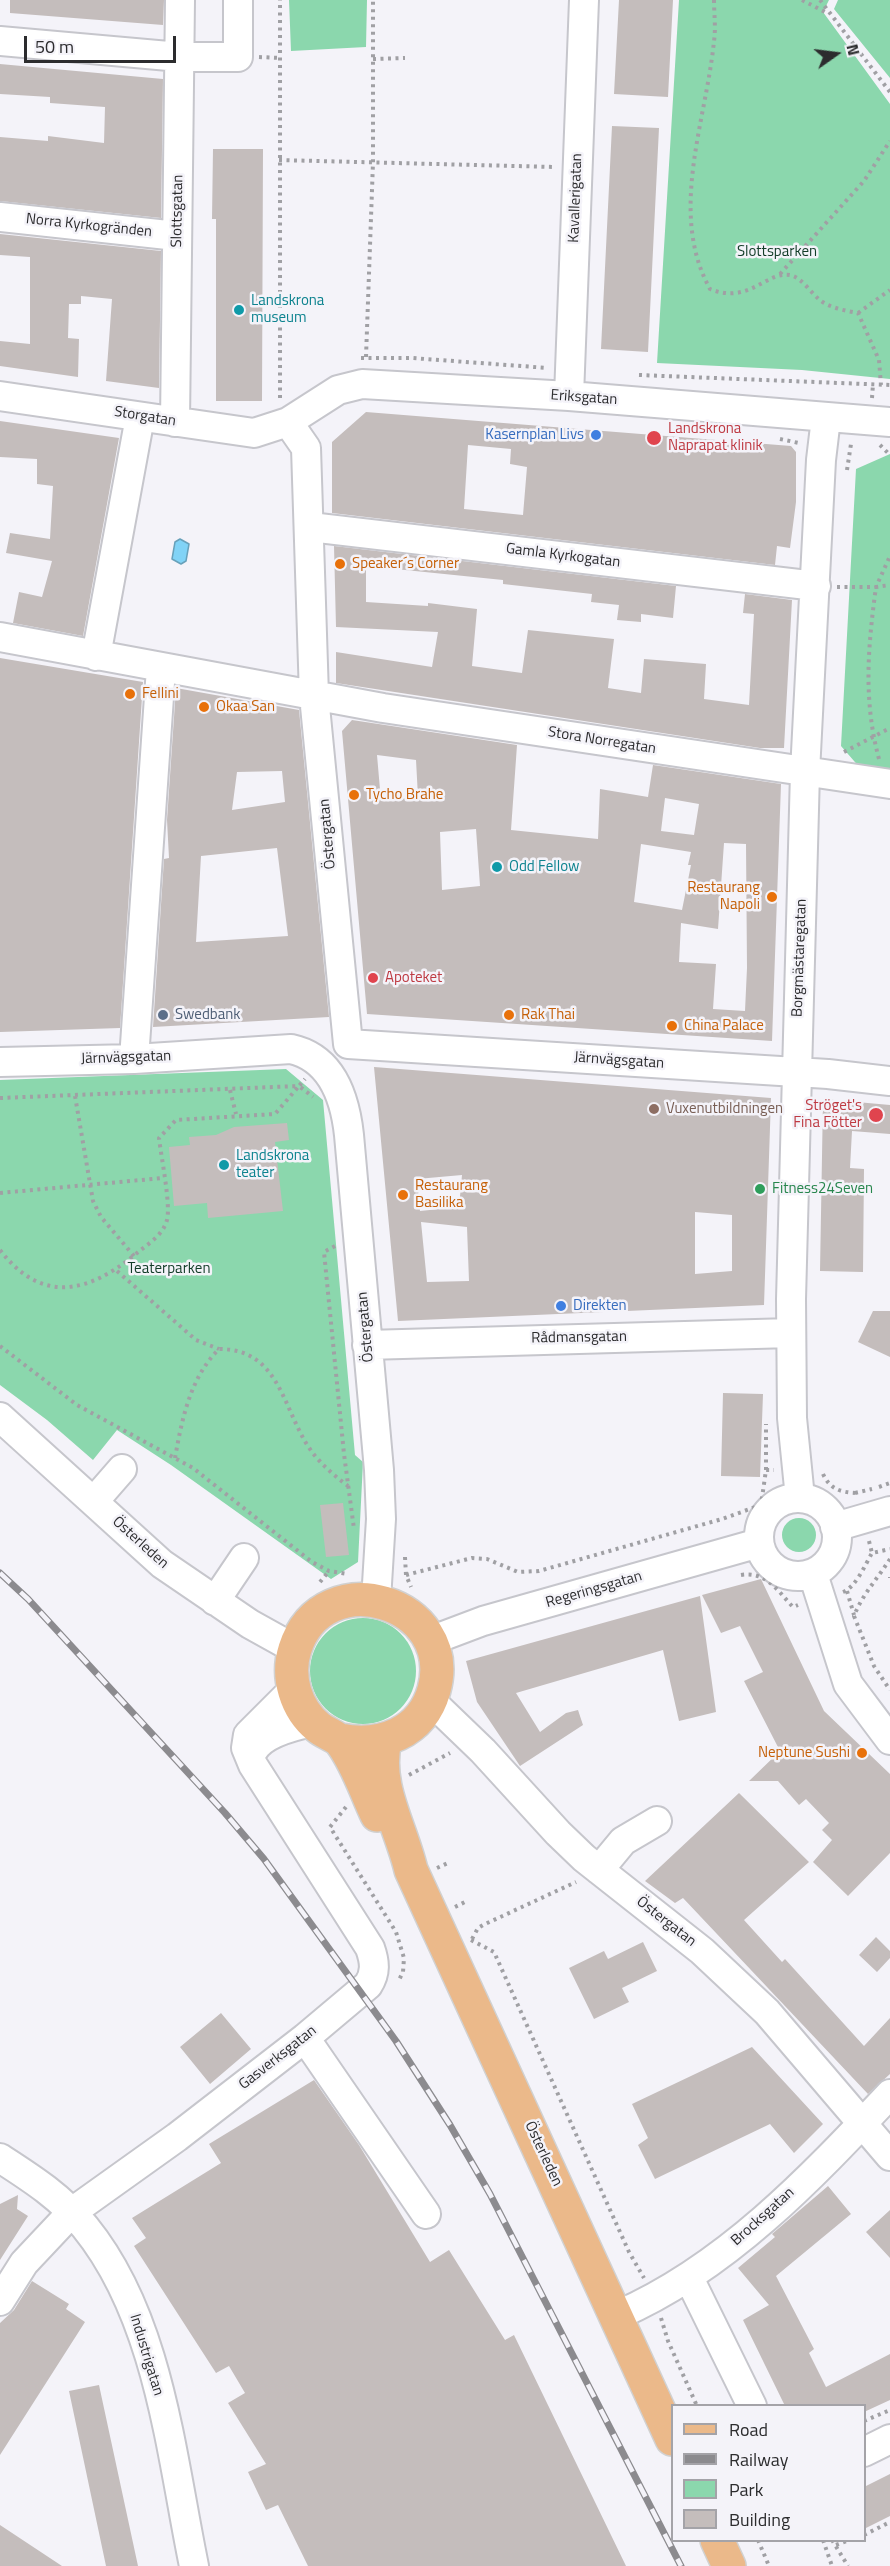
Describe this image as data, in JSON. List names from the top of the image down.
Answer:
{
  "streets": {
    "main road": ["Österleden"],
    "street": [
      "Kavallerigatan",
      "Slottsgatan",
      "Norra Kyrkogränden",
      "Eriksgatan",
      "Storgatan",
      "Gamla Kyrkogatan",
      "Stora Norregatan",
      "Östergatan",
      "Borgmästaregatan",
      "Järnvägsgatan",
      "Rådmansgatan",
      "Regeringsgatan",
      "Gasverksgatan",
      "Brocksgatan",
      "Industrigatan"
    ]
  },
  "crossings": [
    ["Kavallerigatan", "Eriksgatan"],
    ["Slottsgatan", "Norra Kyrkogränden"],
    ["Slottsgatan", "Storgatan"],
    ["Eriksgatan", "Storgatan"],
    ["Eriksgatan", "Östergatan"],
    ["Eriksgatan", "Borgmästaregatan"],
    ["Storgatan", "Östergatan"],
    ["Gamla Kyrkogatan", "Östergatan"],
    ["Gamla Kyrkogatan", "Borgmästaregatan"],
    ["Stora Norregatan", "Östergatan"],
    ["Stora Norregatan", "Borgmästaregatan"],
    ["Östergatan", "Järnvägsgatan"],
    ["Östergatan", "Rådmansgatan"],
    ["Östergatan", "Österleden"],
    ["Östergatan", "Regeringsgatan"],
    ["Östergatan", "Gasverksgatan"],
    ["Östergatan", "Brocksgatan"],
    ["Borgmästaregatan", "Järnvägsgatan"],
    ["Borgmästaregatan", "Rådmansgatan"],
    ["Borgmästaregatan", "Regeringsgatan"],
    ["Österleden", "Regeringsgatan"],
    ["Österleden", "Gasverksgatan"],
    ["Österleden", "Brocksgatan"],
    ["Regeringsgatan", "Gasverksgatan"],
    ["Gasverksgatan", "Industrigatan"]
  ],
  "parks": ["Slottsparken", "Teaterparken"],
  "places": [
    "Landskrona museum",
    "Kasernplan Livs",
    "Landskrona Naprapat klinik",
    "Speaker´s Corner",
    "Fellini",
    "Okaa San",
    "Tycho Brahe",
    "Odd Fellow",
    "Restaurang Napoli",
    "Apoteket",
    "Swedbank",
    "Rak Thai",
    "China Palace",
    "Vuxenutbildningen",
    "Ströget's Fina Fötter",
    "Landskrona teater",
    "Fitness24Seven",
    "Restaurang Basilika",
    "Direkten",
    "Neptune Sushi"
  ],
  "legend": [
    "Road",
    "Railway",
    "Park",
    "Building"
  ],
  "scale_bar": "50 m",
  "north": "right"
}
